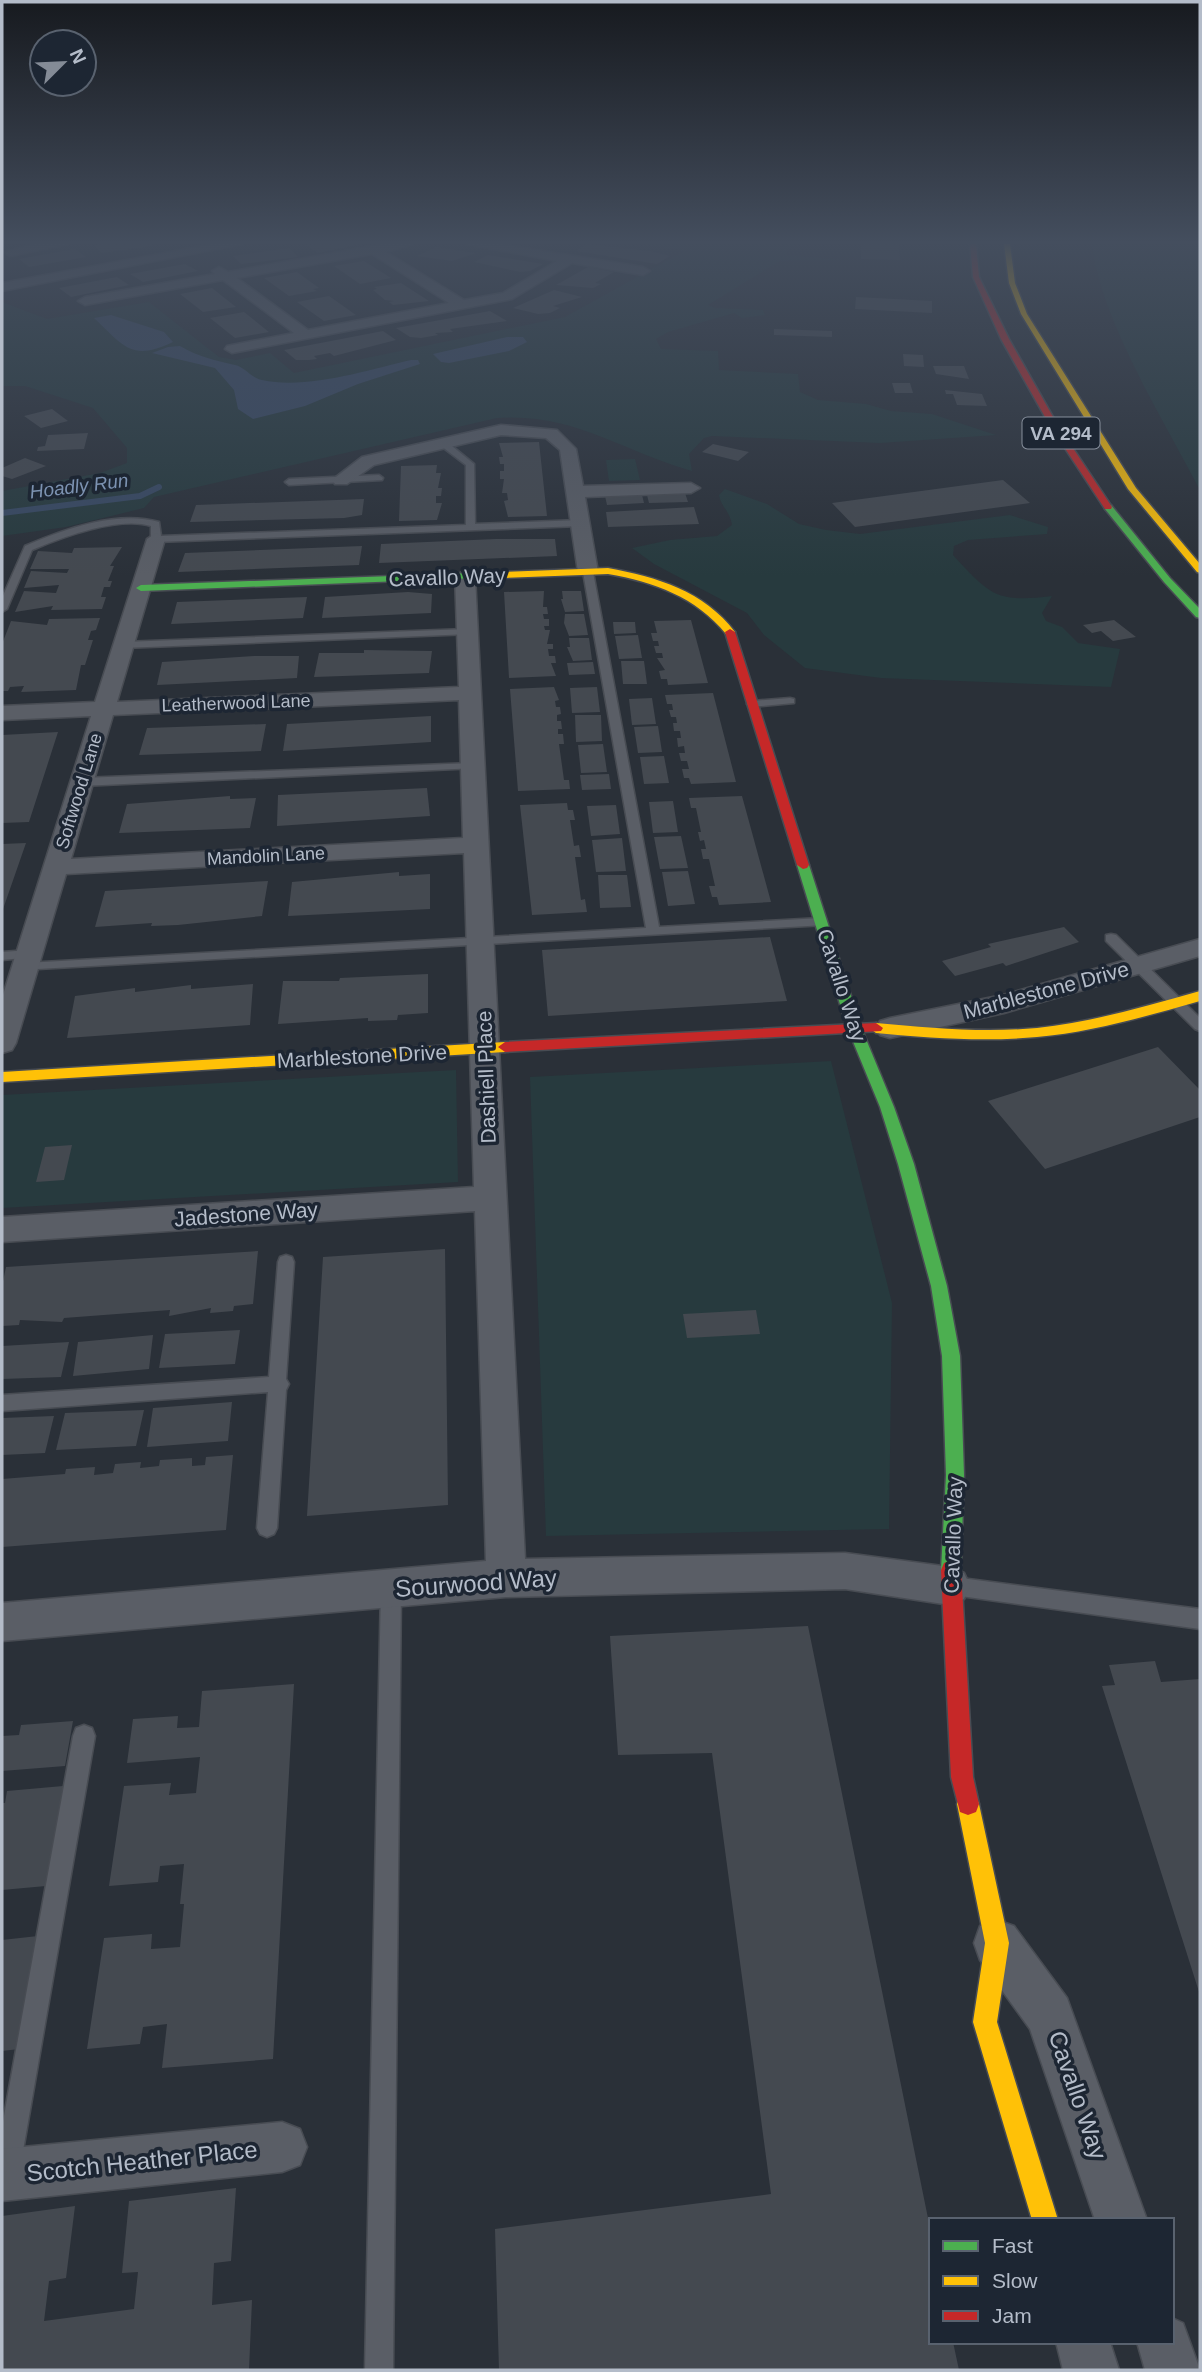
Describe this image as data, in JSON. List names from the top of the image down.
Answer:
{
  "streets": {
    "main road": ["VA 294", "Cavallo Way", "Marblestone Drive"],
    "street": [
      "Leatherwood Lane",
      "Softwood Lane",
      "Mandolin Lane",
      "Dashiell Place",
      "Jadestone Way",
      "Sourwood Way",
      "Scotch Heather Place"
    ]
  },
  "crossings": [
    ["Cavallo Way", "Softwood Lane"],
    ["Cavallo Way", "Marblestone Drive"],
    ["Cavallo Way", "Dashiell Place"],
    ["Cavallo Way", "Sourwood Way"],
    ["Leatherwood Lane", "Softwood Lane"],
    ["Leatherwood Lane", "Dashiell Place"],
    ["Softwood Lane", "Mandolin Lane"],
    ["Mandolin Lane", "Dashiell Place"],
    ["Marblestone Drive", "Dashiell Place"],
    ["Dashiell Place", "Jadestone Way"],
    ["Dashiell Place", "Sourwood Way"]
  ],
  "water": ["Hoadly Run"],
  "legend": ["Fast", "Slow", "Jam"],
  "north": "top right"
}
